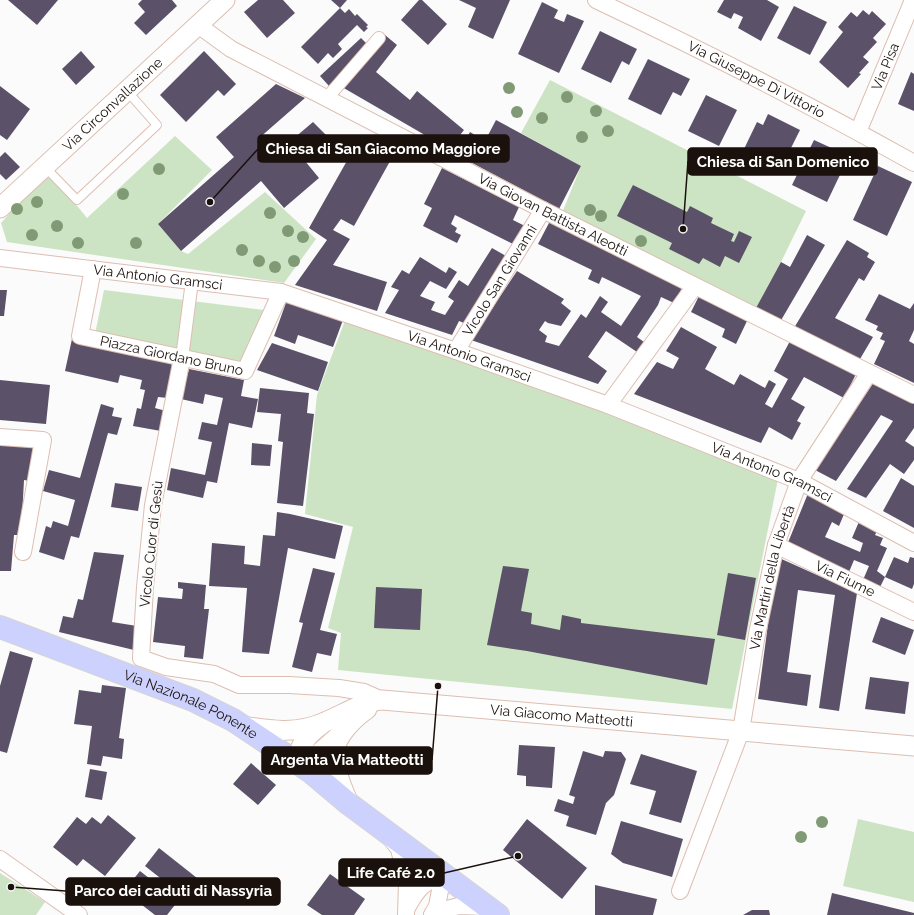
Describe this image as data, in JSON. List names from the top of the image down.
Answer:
{
  "streets": {
    "main road": ["Via Nazionale Ponente"],
    "street": [
      "Via Pisa",
      "Via Giuseppe Di Vittorio",
      "Via Circonvallazione",
      "Via Giovan Battista Aleotti",
      "Via Antonio Gramsci",
      "Vicolo San Giovanni",
      "Piazza Giordano Bruno",
      "Vicolo Cuor di Gesù",
      "Via Martiri della Libertà",
      "Via Fiume",
      "Via Giacomo Matteotti"
    ]
  },
  "crossings": [
    ["Via Pisa", "Via Giuseppe Di Vittorio"],
    ["Via Circonvallazione", "Via Giovan Battista Aleotti"],
    ["Via Giovan Battista Aleotti", "Vicolo San Giovanni"],
    ["Via Giovan Battista Aleotti", "Via Martiri della Libertà"],
    ["Via Antonio Gramsci", "Vicolo San Giovanni"],
    ["Via Antonio Gramsci", "Piazza Giordano Bruno"],
    ["Via Antonio Gramsci", "Via Martiri della Libertà"],
    ["Piazza Giordano Bruno", "Vicolo Cuor di Gesù"],
    ["Vicolo Cuor di Gesù", "Via Giacomo Matteotti"],
    ["Via Martiri della Libertà", "Via Fiume"],
    ["Via Martiri della Libertà", "Via Giacomo Matteotti"],
    ["Via Nazionale Ponente", "Via Giacomo Matteotti"]
  ],
  "places": [
    "Chiesa di San Giacomo Maggiore",
    "Chiesa di San Domenico",
    "Argenta Via Matteotti",
    "Life Café 2.0",
    "Parco dei caduti di Nassyria"
  ]
}
